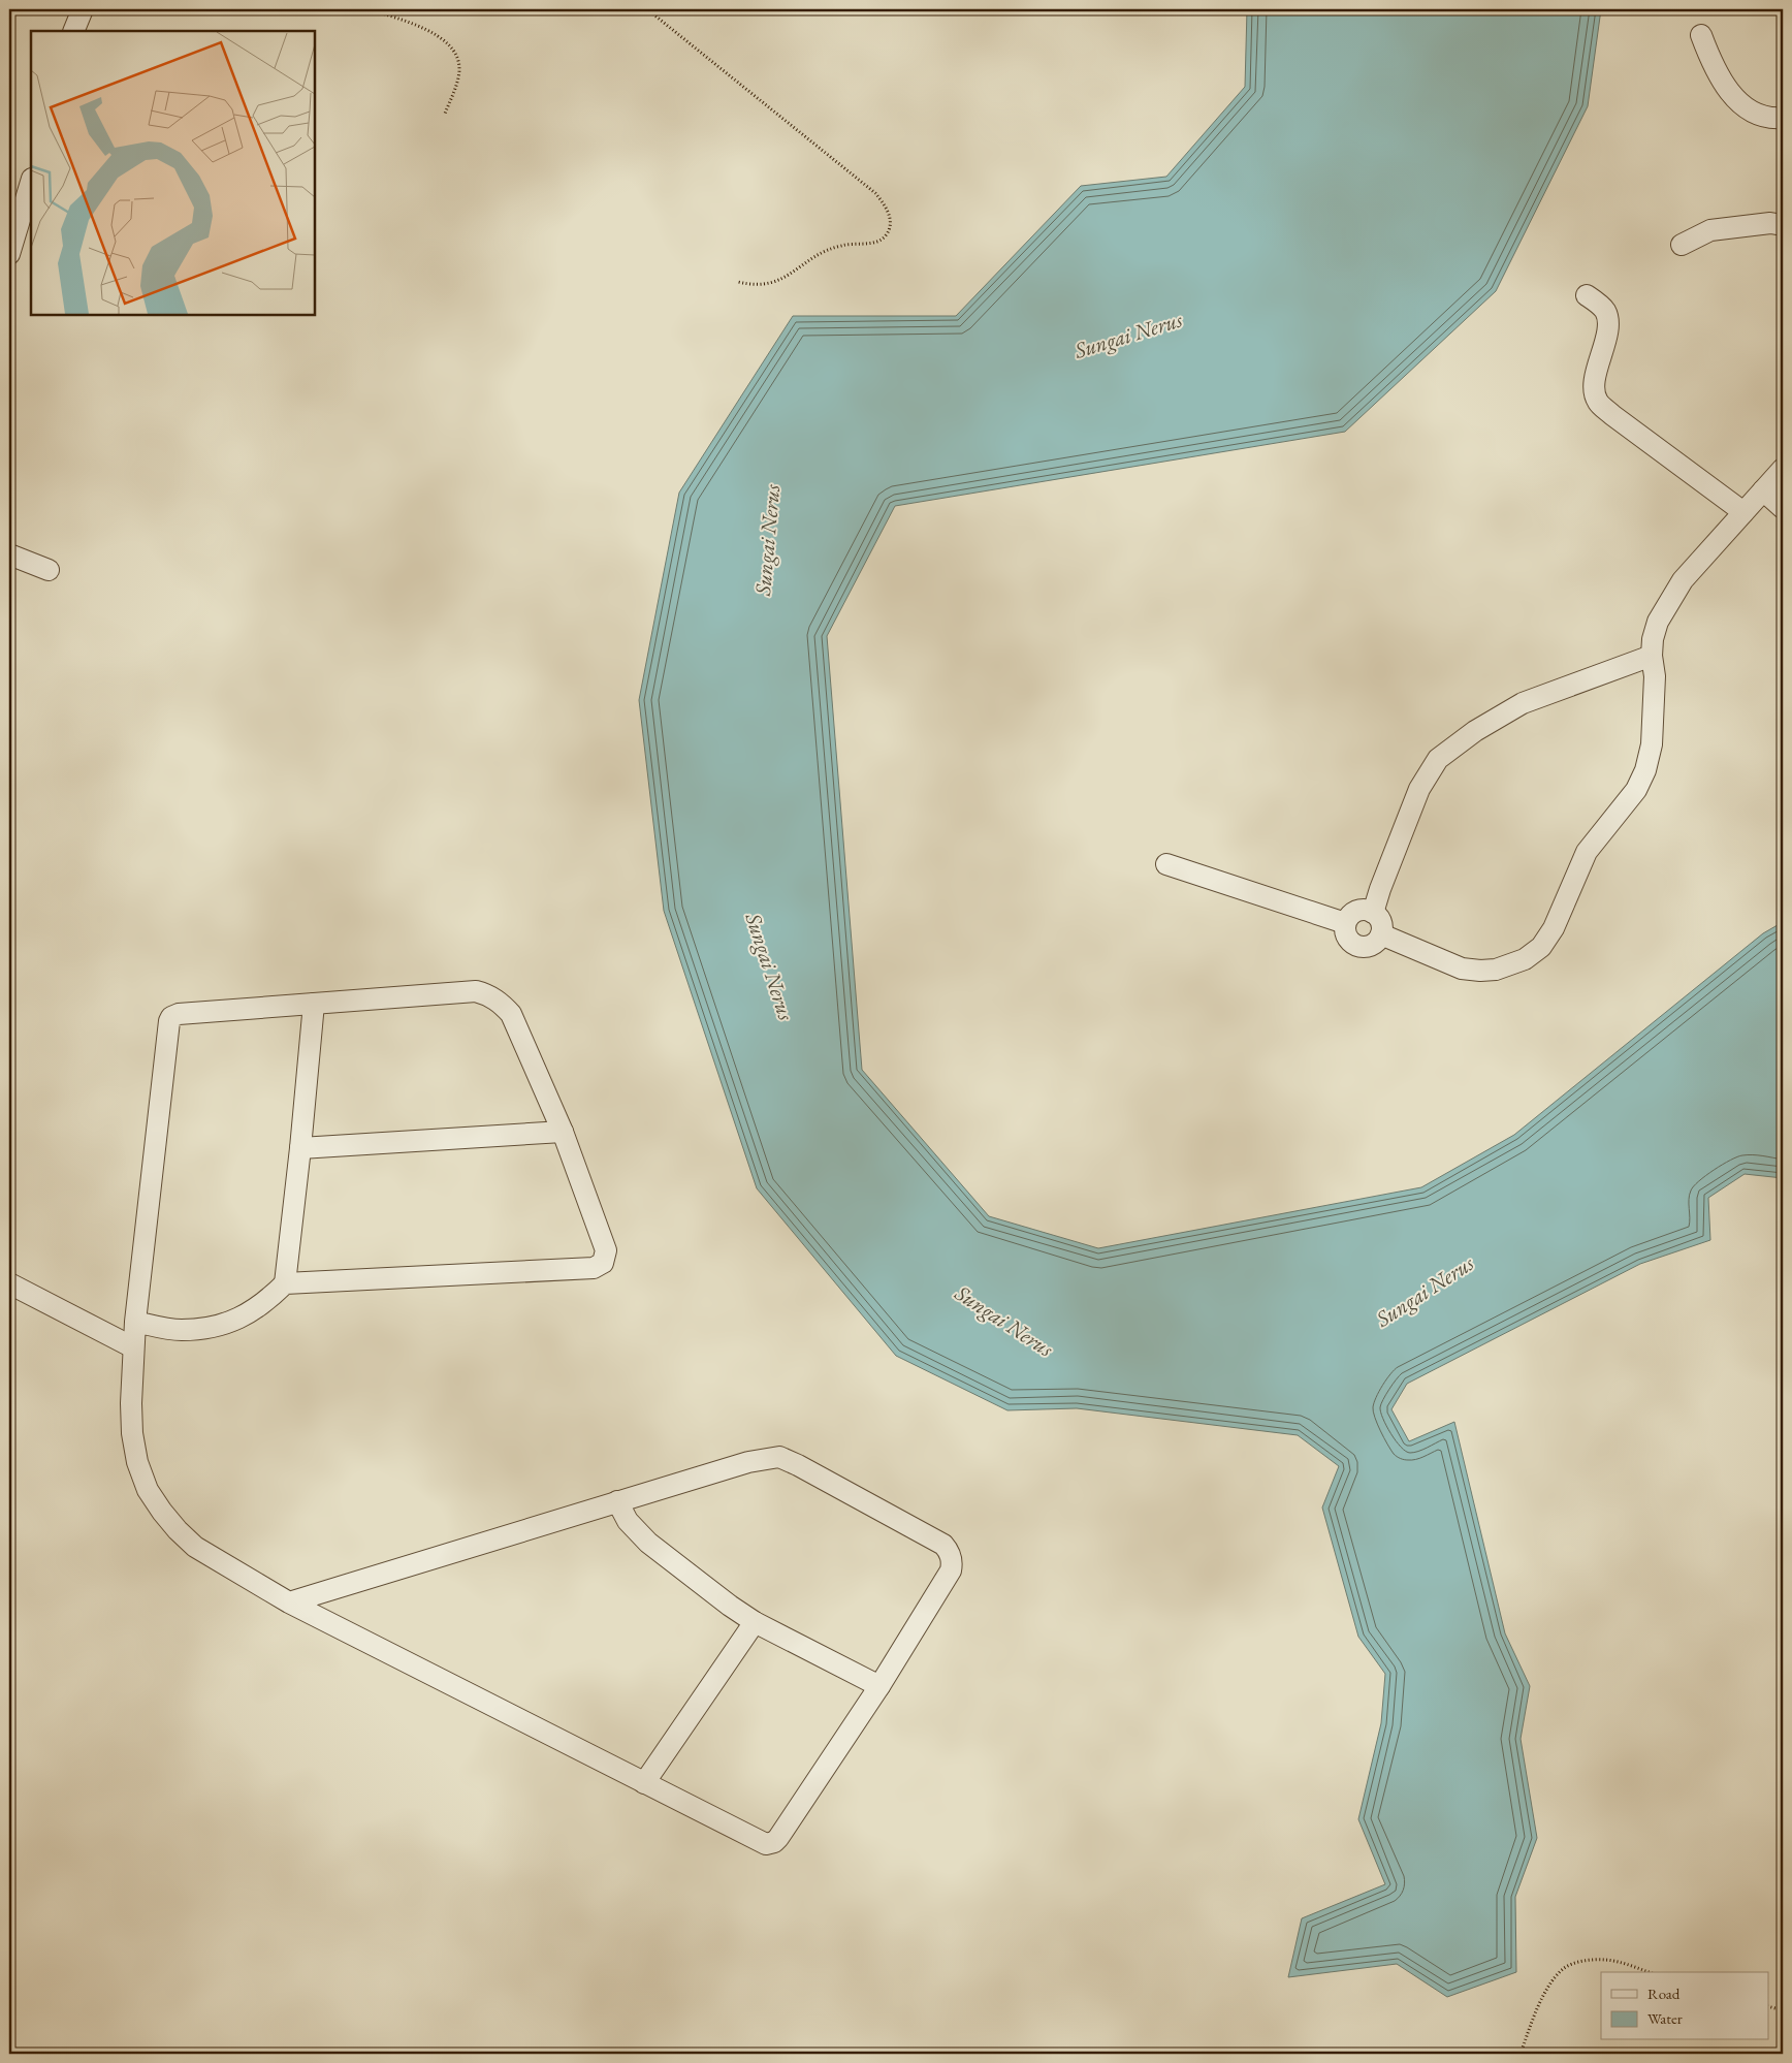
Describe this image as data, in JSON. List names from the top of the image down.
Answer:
{
  "water": ["Sungai Nerus"],
  "legend": ["Road", "Water"]
}
